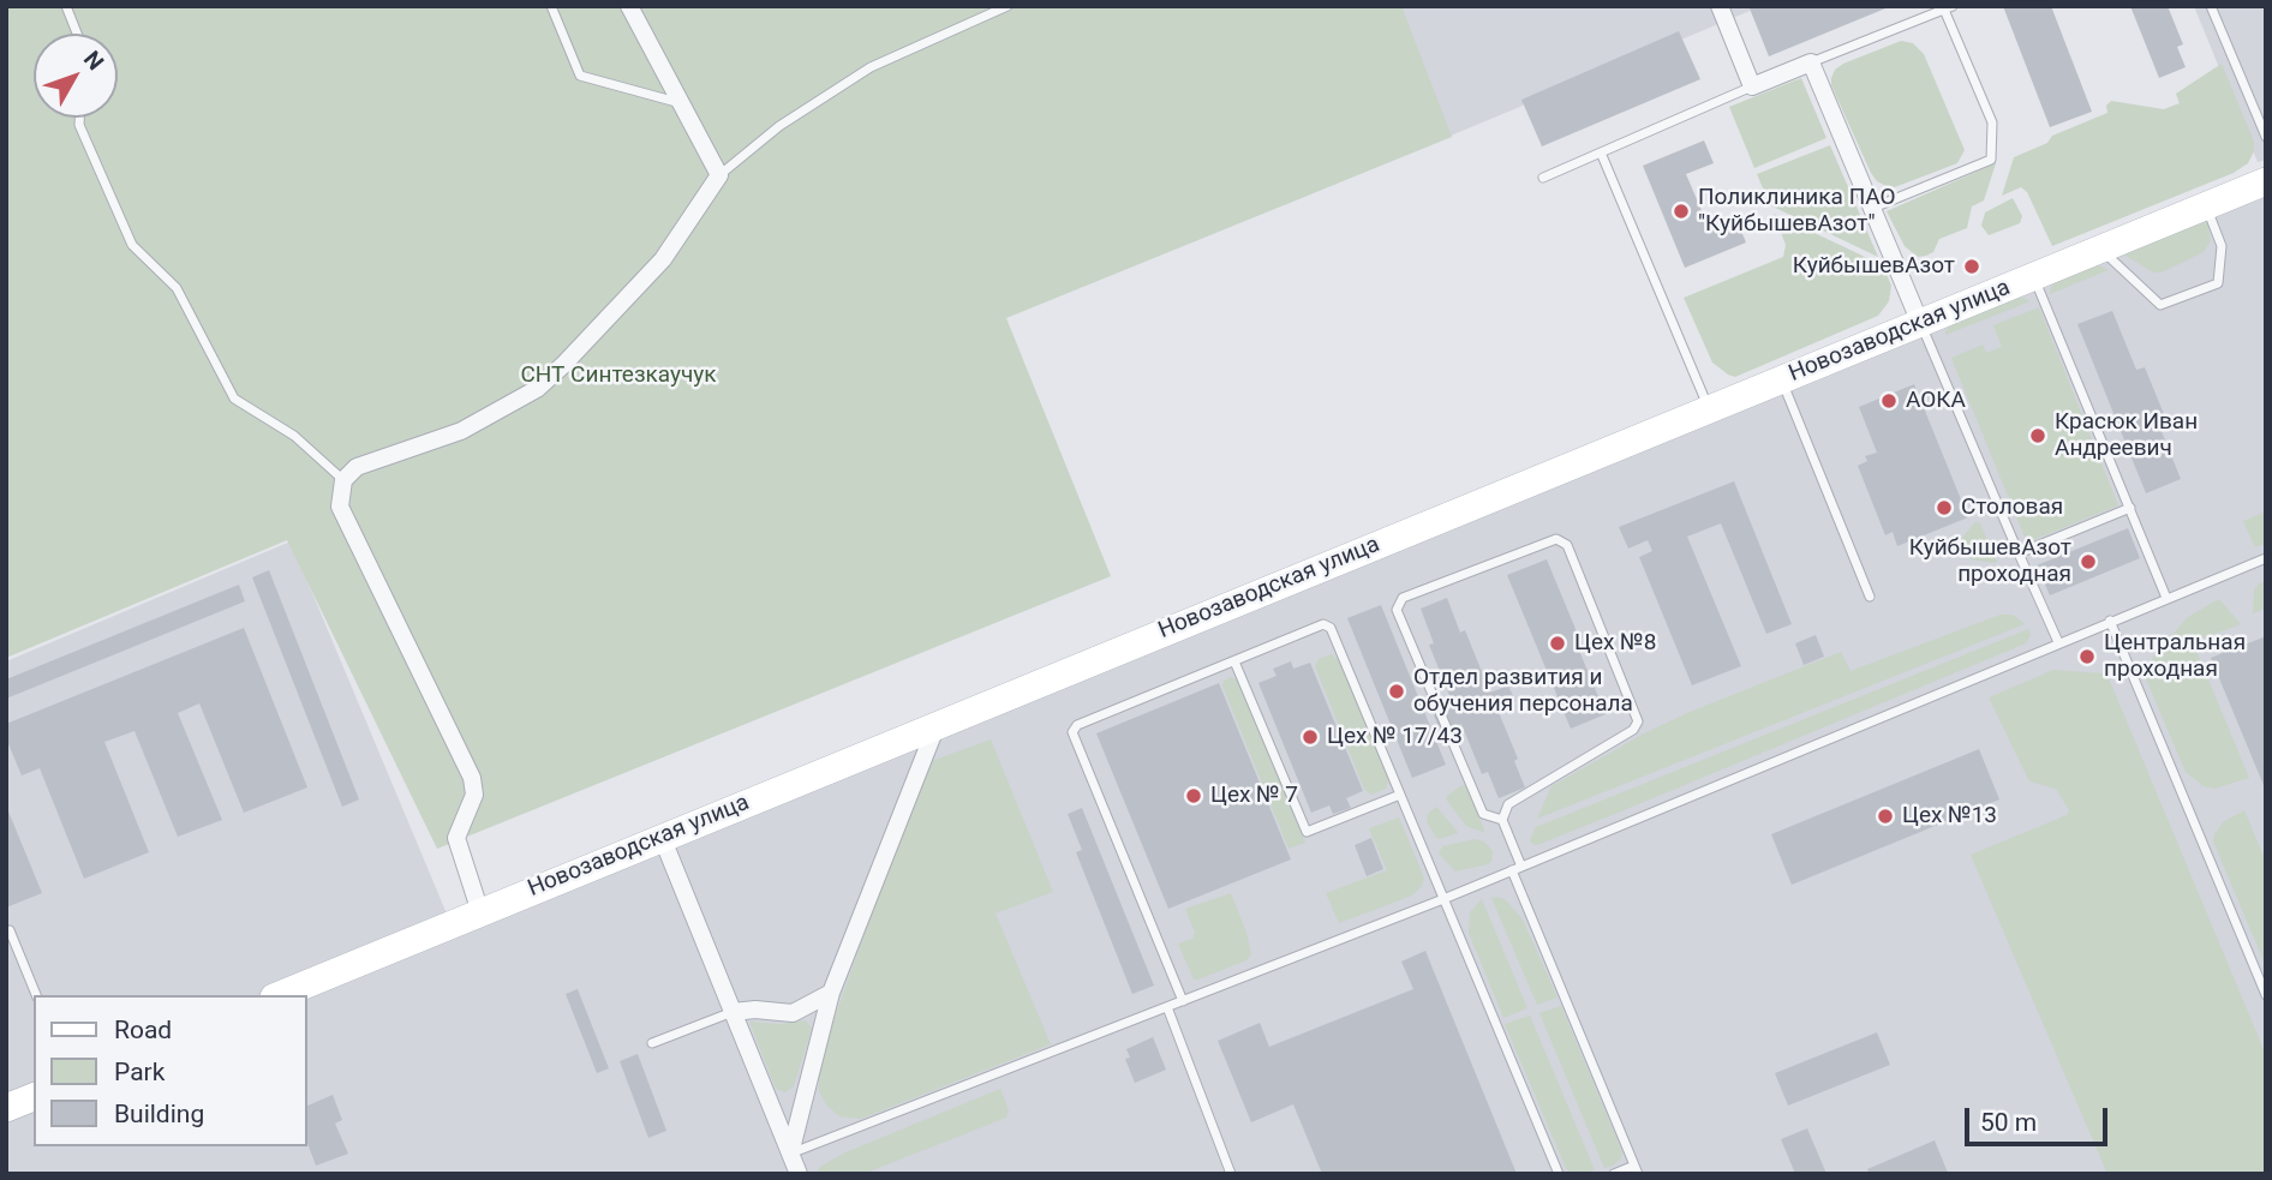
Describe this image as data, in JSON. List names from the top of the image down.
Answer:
{
  "streets": {
    "main road": ["Новозаводская улица"]
  },
  "parks": ["СНТ Синтезкаучук"],
  "places": [
    "Поликлиника ПАО \"КуйбышевАзот\"",
    "КуйбышевАзот",
    "АОКА",
    "Красюк Иван Андреевич",
    "Столовая",
    "КуйбышевАзот проходная",
    "Цех №8",
    "Центральная проходная",
    "Отдел развития и обучения персонала",
    "Цех № 17/43",
    "Цех № 7",
    "Цех №13"
  ],
  "legend": ["Road", "Park", "Building"],
  "scale_bar": "50 m",
  "north": "top right"
}
